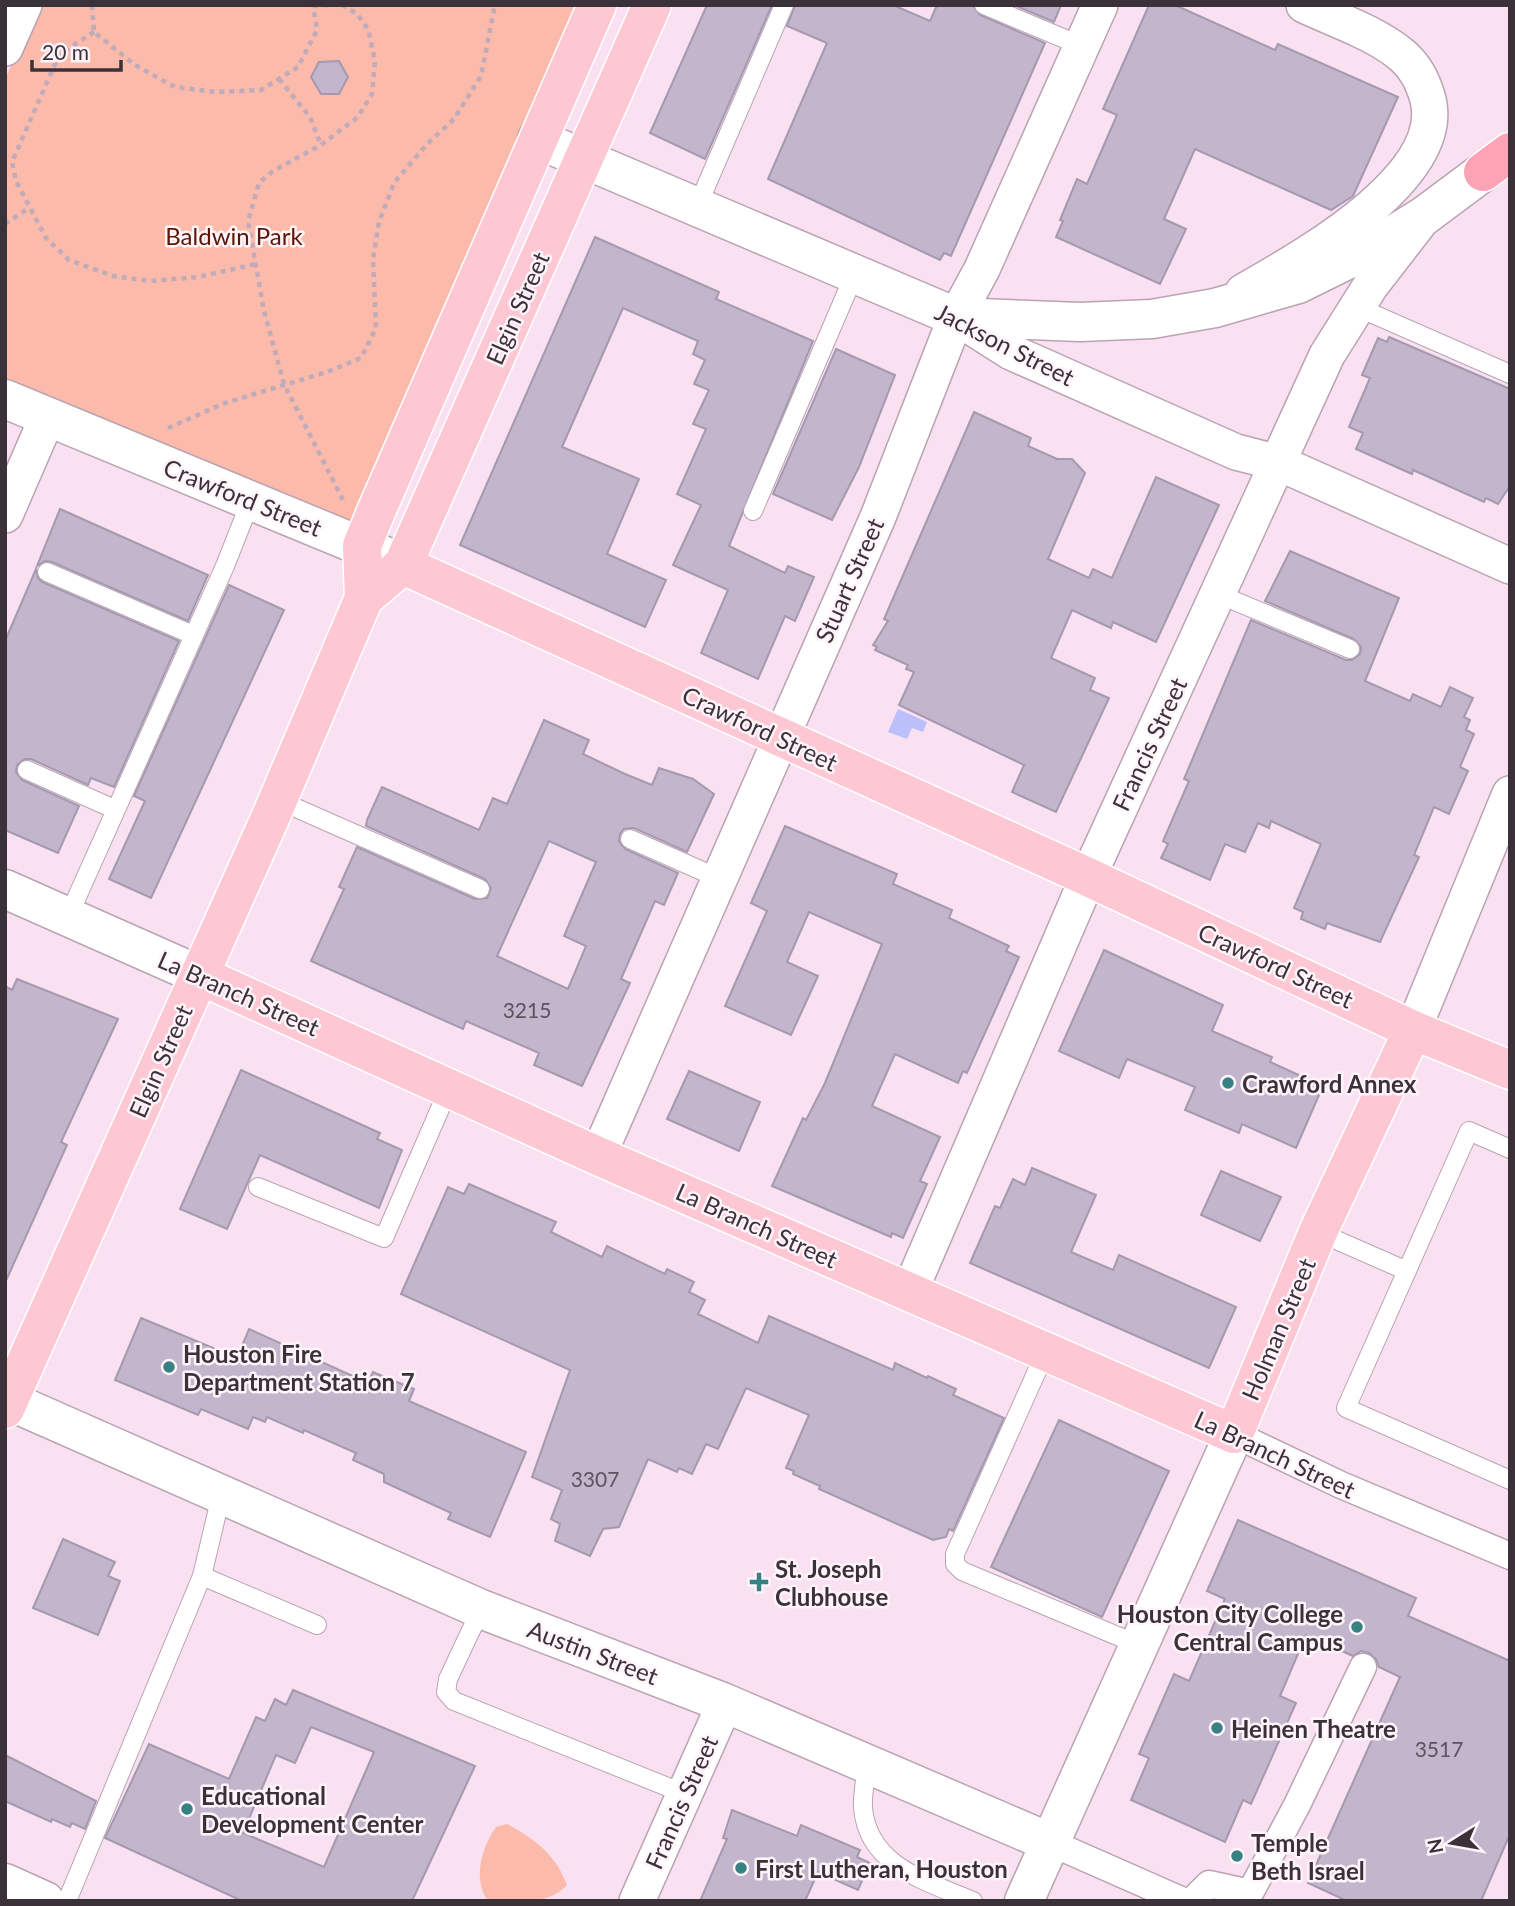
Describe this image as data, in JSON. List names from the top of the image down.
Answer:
{
  "streets": {
    "main road": [
      "Elgin Street",
      "Crawford Street",
      "La Branch Street",
      "Holman Street"
    ],
    "street": [
      "Jackson Street",
      "Stuart Street",
      "Francis Street",
      "Austin Street"
    ]
  },
  "crossings": [
    ["Elgin Street", "Jackson Street"],
    ["Elgin Street", "Crawford Street"],
    ["Elgin Street", "La Branch Street"],
    ["Elgin Street", "Austin Street"],
    ["Jackson Street", "Stuart Street"],
    ["Jackson Street", "Francis Street"],
    ["Crawford Street", "Stuart Street"],
    ["Crawford Street", "Francis Street"],
    ["Crawford Street", "Holman Street"],
    ["Stuart Street", "La Branch Street"],
    ["Francis Street", "La Branch Street"],
    ["Francis Street", "Austin Street"],
    ["La Branch Street", "Holman Street"],
    ["Holman Street", "Austin Street"]
  ],
  "parks": ["Baldwin Park"],
  "places": {
    "other": [
      "Crawford Annex",
      "Houston Fire Department Station 7",
      "Houston City College Central Campus",
      "Heinen Theatre",
      "Educational Development Center",
      "Temple Beth Israel",
      "First Lutheran, Houston"
    ],
    "health": ["St. Joseph Clubhouse"]
  },
  "house_numbers": ["3215", "3307", "3517"],
  "scale_bar": "20 m",
  "north": "left"
}
